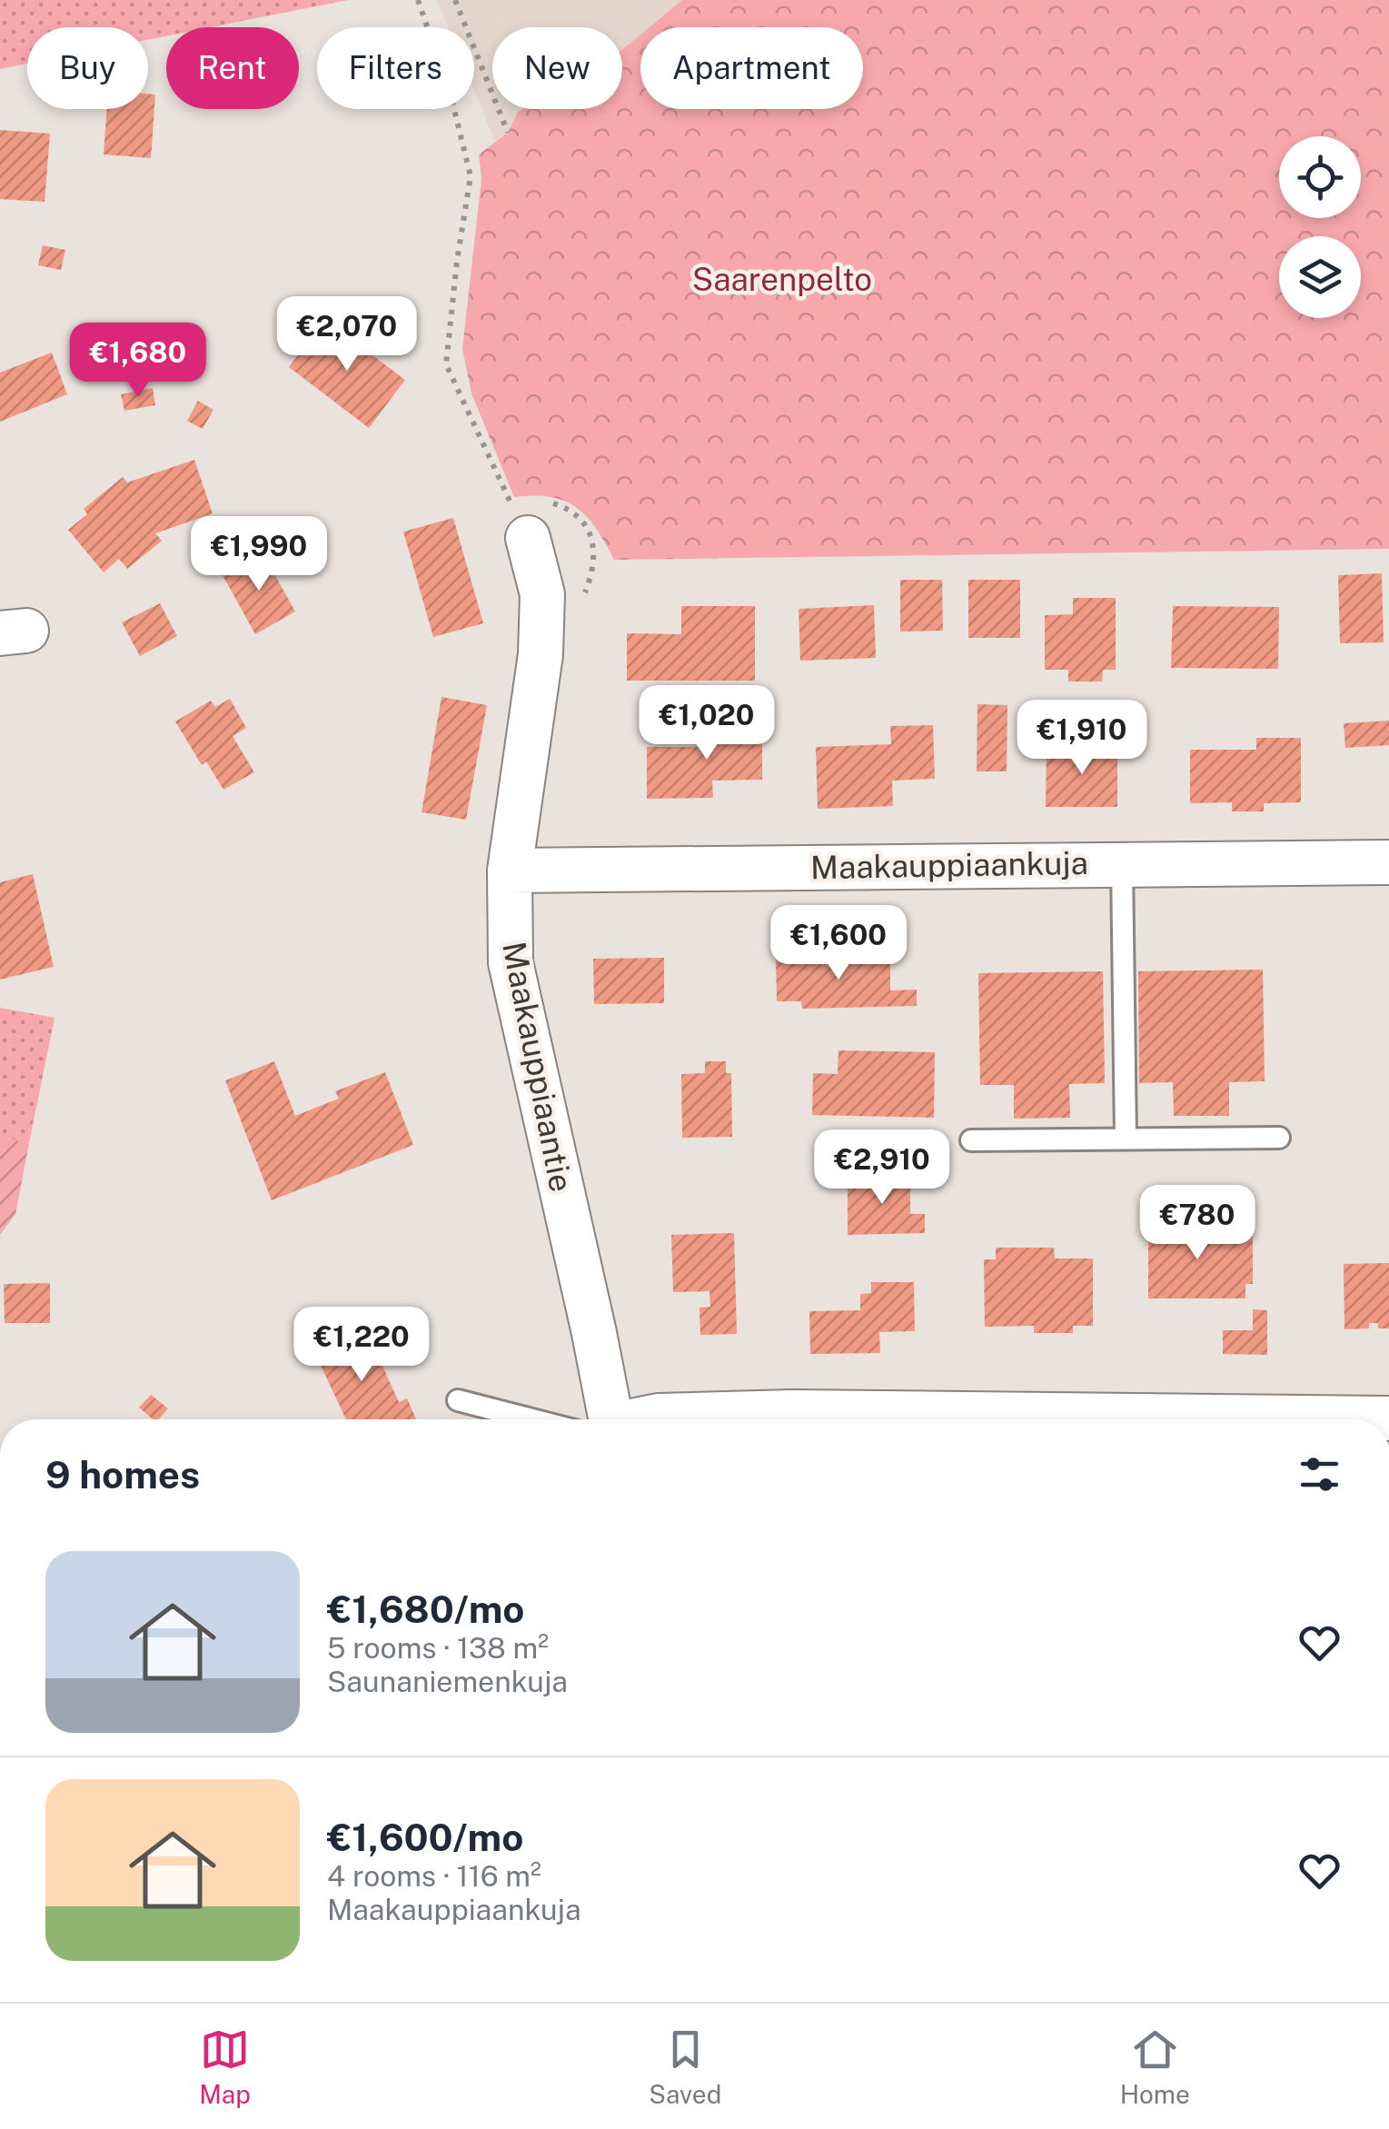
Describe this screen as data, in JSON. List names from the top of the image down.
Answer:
{
  "streets": {
    "street": ["Maakauppiaankuja", "Maakauppiaantie"]
  },
  "crossings": [
    ["Maakauppiaankuja", "Maakauppiaantie"]
  ],
  "parks": ["Saarenpelto"],
  "page": {
    "chip": [
      "Buy",
      "Rent",
      "Filters",
      "New",
      "Apartment"
    ],
    "price": [
      "€2,070",
      "€1,680",
      "€1,990",
      "€1,020",
      "€1,910",
      "€1,600",
      "€2,910",
      "€780",
      "€1,220"
    ],
    "heading": "9 homes",
    "list": [
      {
        "name": "€1,680/mo",
        "note": "5 rooms · 138 m² · Saunaniemenkuja"
      },
      {
        "name": "€1,600/mo",
        "note": "4 rooms · 116 m² · Maakauppiaankuja"
      }
    ],
    "tabs": ["Map", "Saved", "Home"]
  }
}
